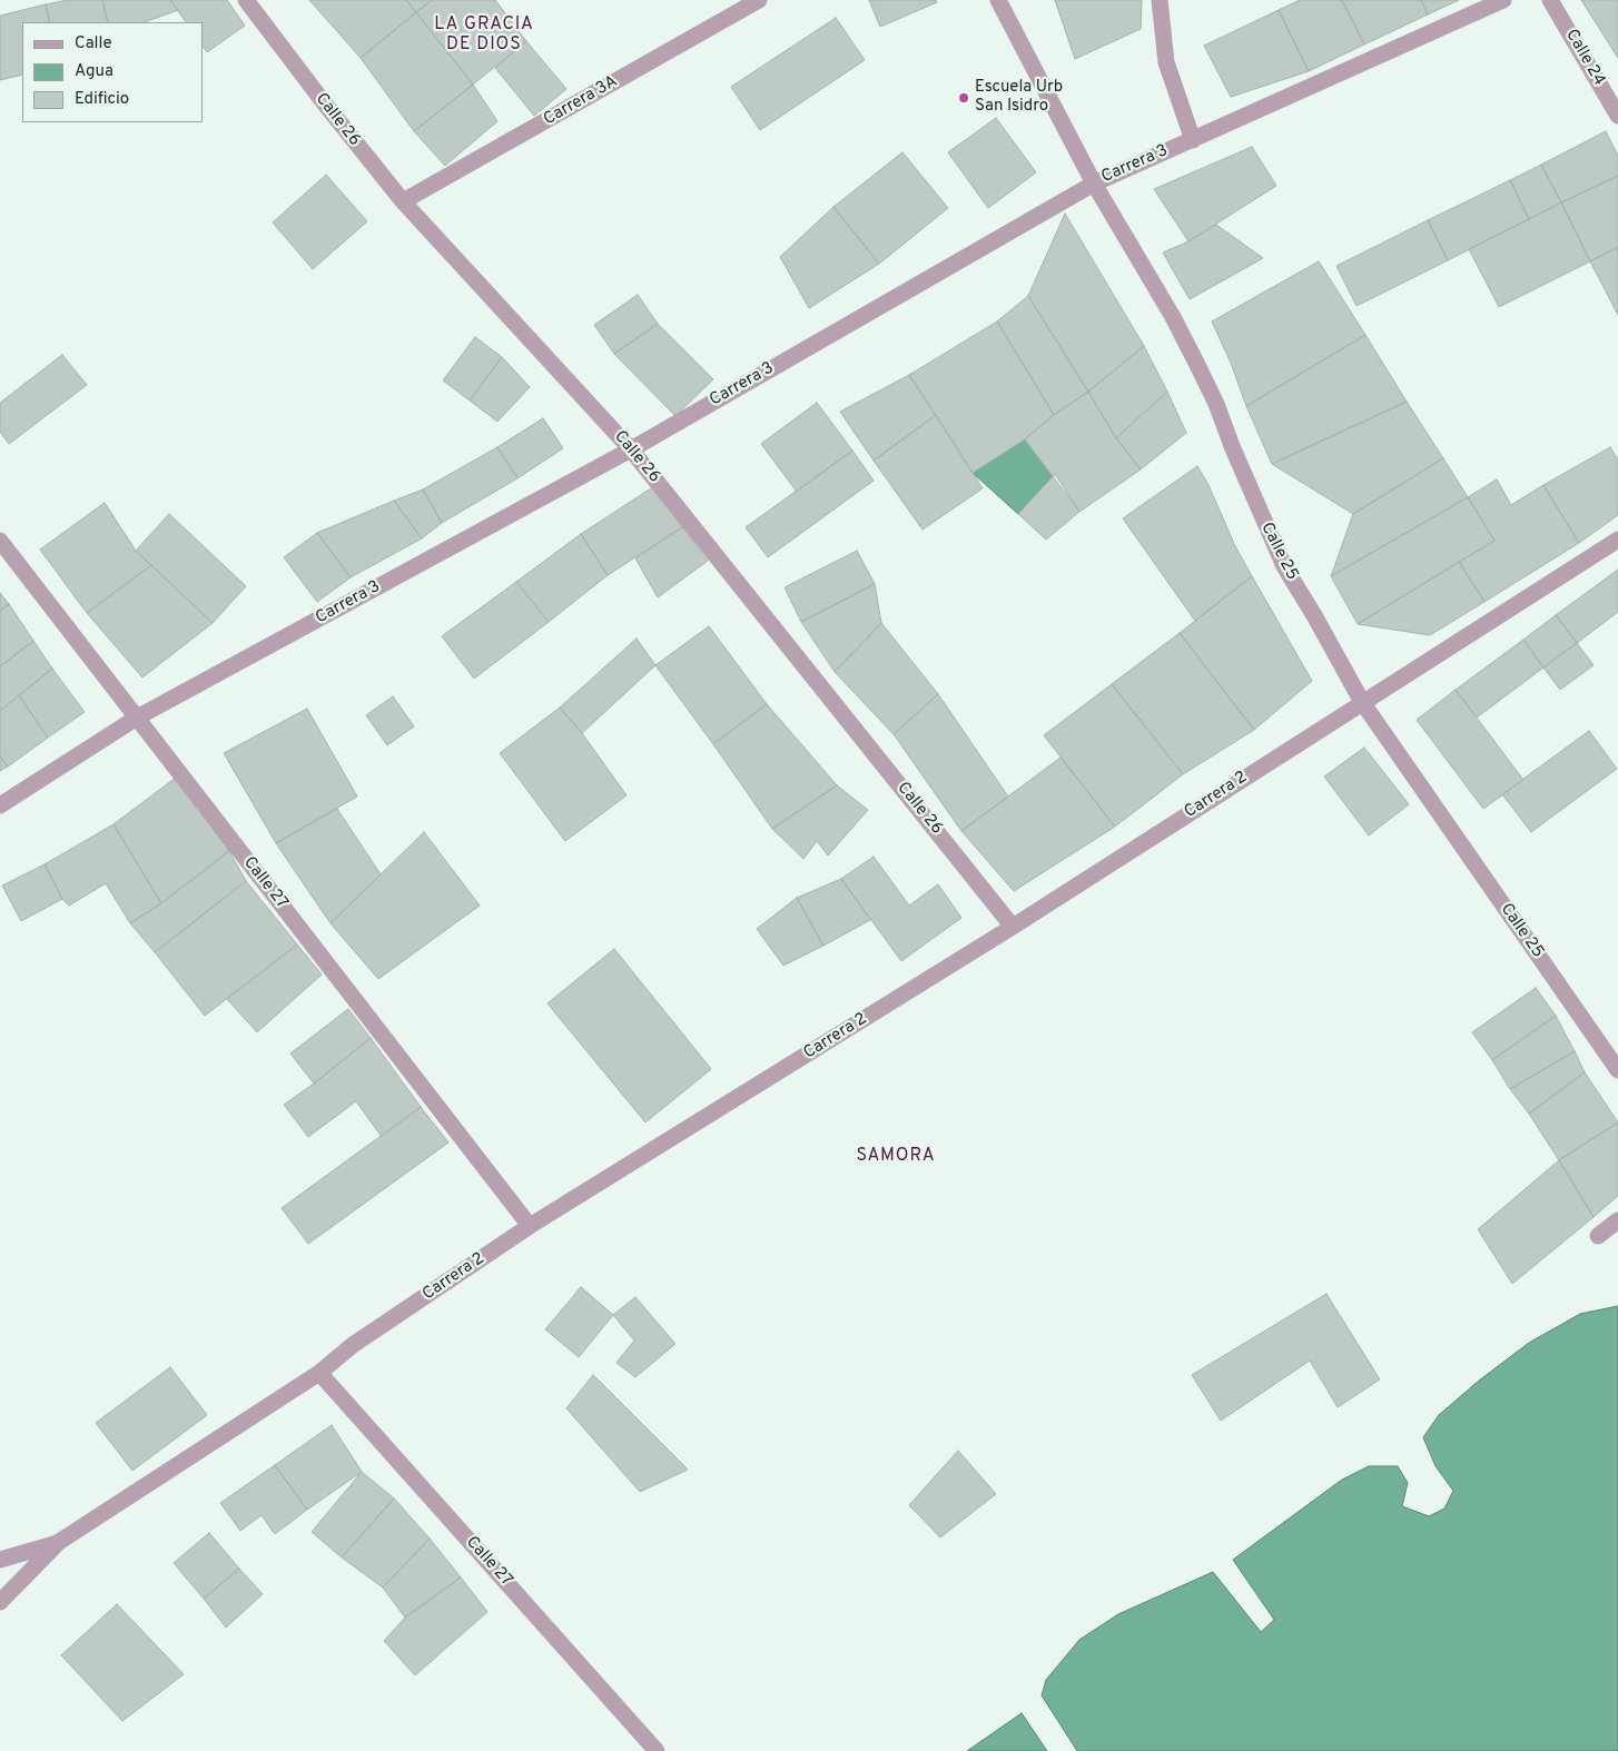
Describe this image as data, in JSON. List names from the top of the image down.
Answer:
{
  "streets": {
    "street": [
      "Calle 24",
      "Carrera 3A",
      "Calle 26",
      "Carrera 3",
      "Calle 25",
      "Carrera 2",
      "Calle 27"
    ]
  },
  "crossings": [
    ["Carrera 3A", "Calle 26"],
    ["Calle 26", "Carrera 3"],
    ["Calle 26", "Carrera 2"],
    ["Carrera 3", "Calle 25"],
    ["Carrera 3", "Calle 27"],
    ["Calle 25", "Carrera 2"],
    ["Carrera 2", "Calle 27"]
  ],
  "districts": ["LA GRACIA DE DIOS", "SAMORA"],
  "places": ["Escuela Urb San Isidro"],
  "legend": ["Calle", "Agua", "Edificio"]
}
